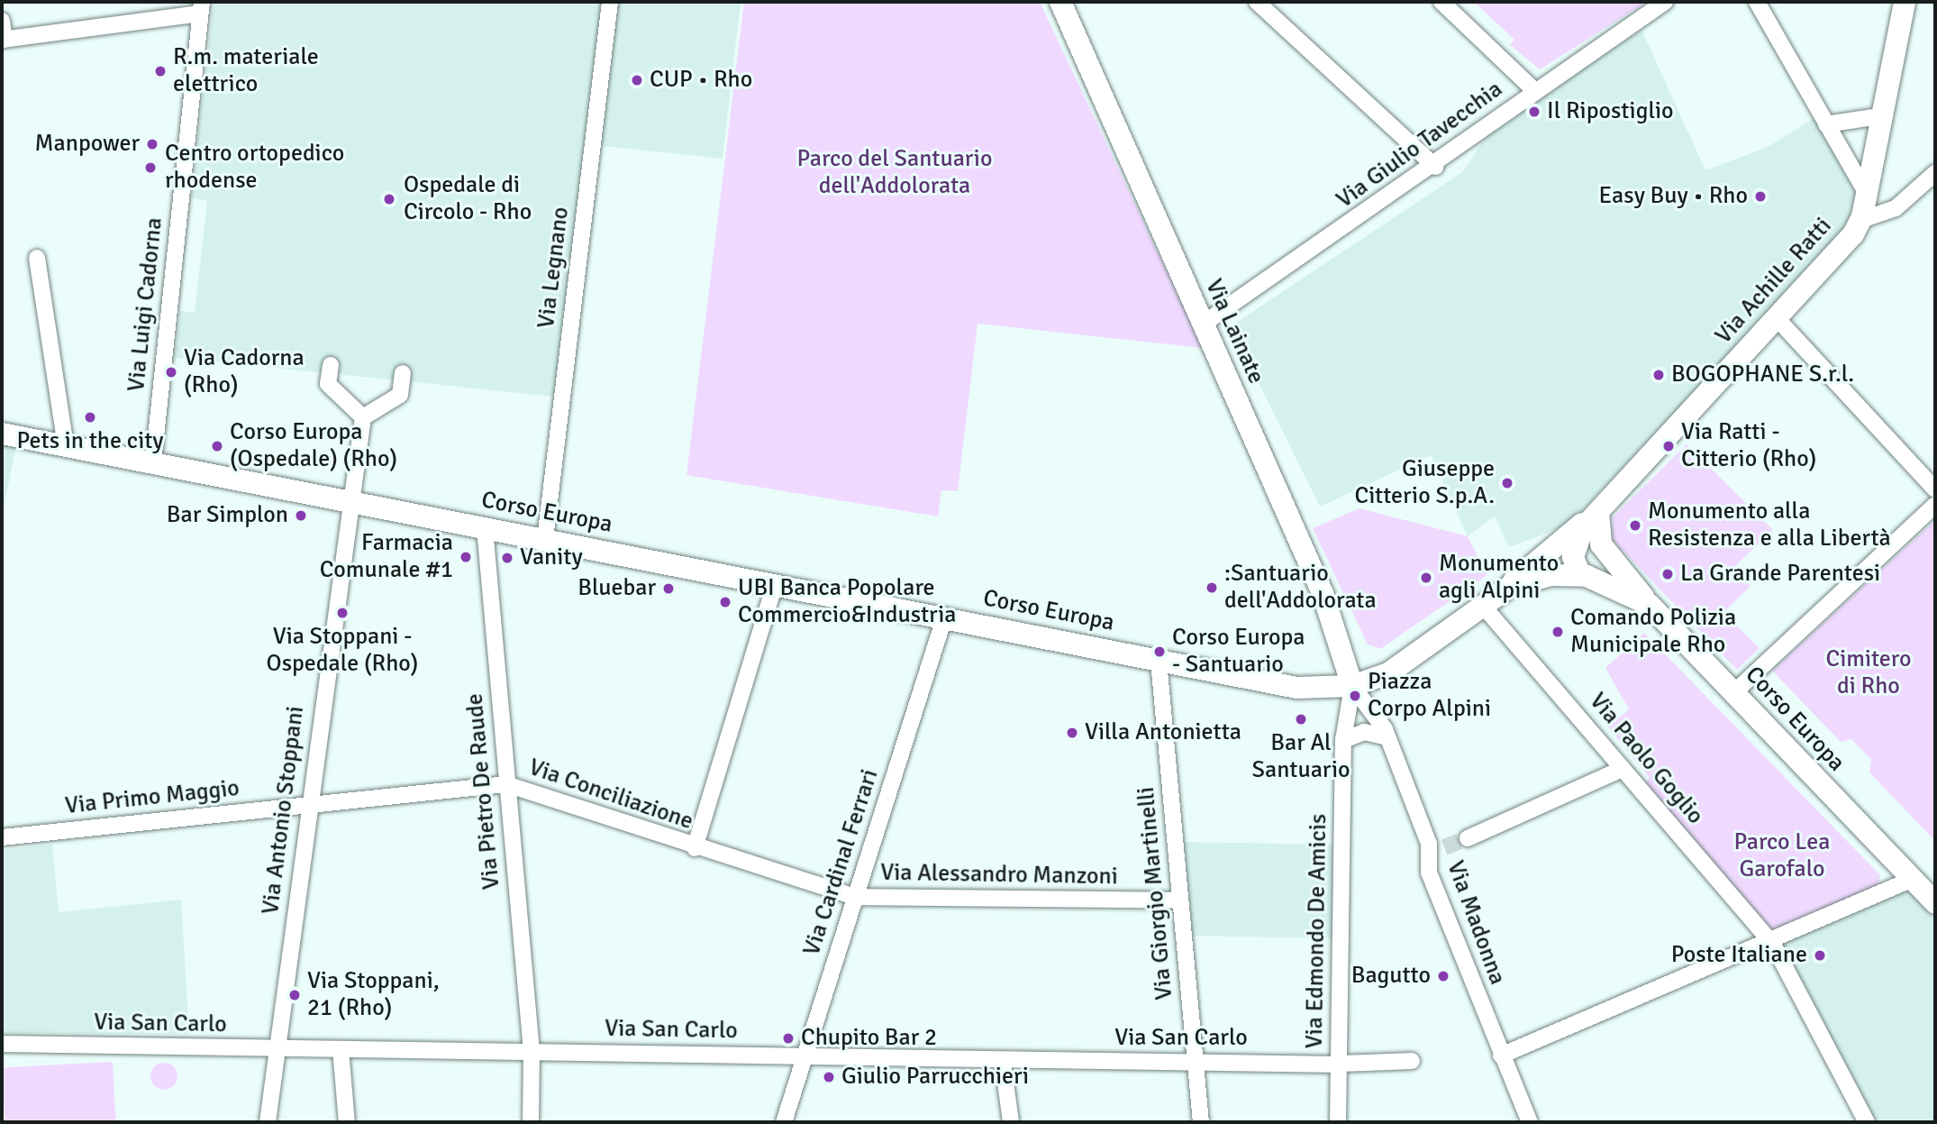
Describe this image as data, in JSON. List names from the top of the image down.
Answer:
{
  "streets": {
    "main road": ["Via Achille Ratti", "Via Lainate", "Corso Europa"],
    "street": [
      "Via Giulio Tavecchia",
      "Via Legnano",
      "Via Luigi Cadorna",
      "Via Paolo Goglio",
      "Via Pietro De Raude",
      "Via Conciliazione",
      "Via Primo Maggio",
      "Via Antonio Stoppani",
      "Via Cardinal Ferrari",
      "Via Alessandro Manzoni",
      "Via Giorgio Martinelli",
      "Via Madonna",
      "Via Edmondo De Amicis",
      "Via San Carlo"
    ]
  },
  "crossings": [
    ["Via Giulio Tavecchia", "Via Lainate"],
    ["Via Legnano", "Corso Europa"],
    ["Via Achille Ratti", "Corso Europa"],
    ["Via Luigi Cadorna", "Corso Europa"],
    ["Via Lainate", "Corso Europa"],
    ["Corso Europa", "Via Paolo Goglio"],
    ["Corso Europa", "Via Pietro De Raude"],
    ["Corso Europa", "Via Antonio Stoppani"],
    ["Corso Europa", "Via Cardinal Ferrari"],
    ["Corso Europa", "Via Giorgio Martinelli"],
    ["Via Pietro De Raude", "Via Conciliazione"],
    ["Via Pietro De Raude", "Via San Carlo"],
    ["Via Conciliazione", "Via Primo Maggio"],
    ["Via Conciliazione", "Via Antonio Stoppani"],
    ["Via Conciliazione", "Via Cardinal Ferrari"],
    ["Via Conciliazione", "Via Alessandro Manzoni"],
    ["Via Primo Maggio", "Via Antonio Stoppani"],
    ["Via Antonio Stoppani", "Via San Carlo"],
    ["Via Cardinal Ferrari", "Via Alessandro Manzoni"],
    ["Via Cardinal Ferrari", "Via San Carlo"],
    ["Via Alessandro Manzoni", "Via Giorgio Martinelli"],
    ["Via Giorgio Martinelli", "Via San Carlo"],
    ["Via Edmondo De Amicis", "Via San Carlo"]
  ],
  "parks": ["Parco del Santuario dell'Addolorata", "Cimitero di Rho", "Parco Lea Garofalo"],
  "places": [
    "R.m. materiale elettrico",
    "CUP • Rho",
    "Il Ripostiglio",
    "Manpower",
    "Centro ortopedico rhodense",
    "Easy Buy • Rho",
    "Ospedale di Circolo - Rho",
    "Via Cadorna (Rho)",
    "BOGOPHANE S.r.l.",
    "Pets in the city",
    "Corso Europa (Ospedale) (Rho)",
    "Via Ratti - Citterio (Rho)",
    "Giuseppe Citterio S.p.A.",
    "Bar Simplon",
    "Monumento alla Resistenza e alla Libertà",
    "Farmacia Comunale #1",
    "Vanity",
    "La Grande Parentesi",
    "Monumento agli Alpini",
    ":Santuario dell'Addolorata",
    "Bluebar",
    "UBI Banca Popolare Commercio&Industria",
    "Via Stoppani - Ospedale (Rho)",
    "Comando Polizia Municipale Rho",
    "Corso Europa - Santuario",
    "Piazza Corpo Alpini",
    "Bar Al Santuario",
    "Villa Antonietta",
    "Poste Italiane",
    "Bagutto",
    "Via Stoppani, 21 (Rho)",
    "Chupito Bar 2",
    "Giulio Parrucchieri"
  ]
}
